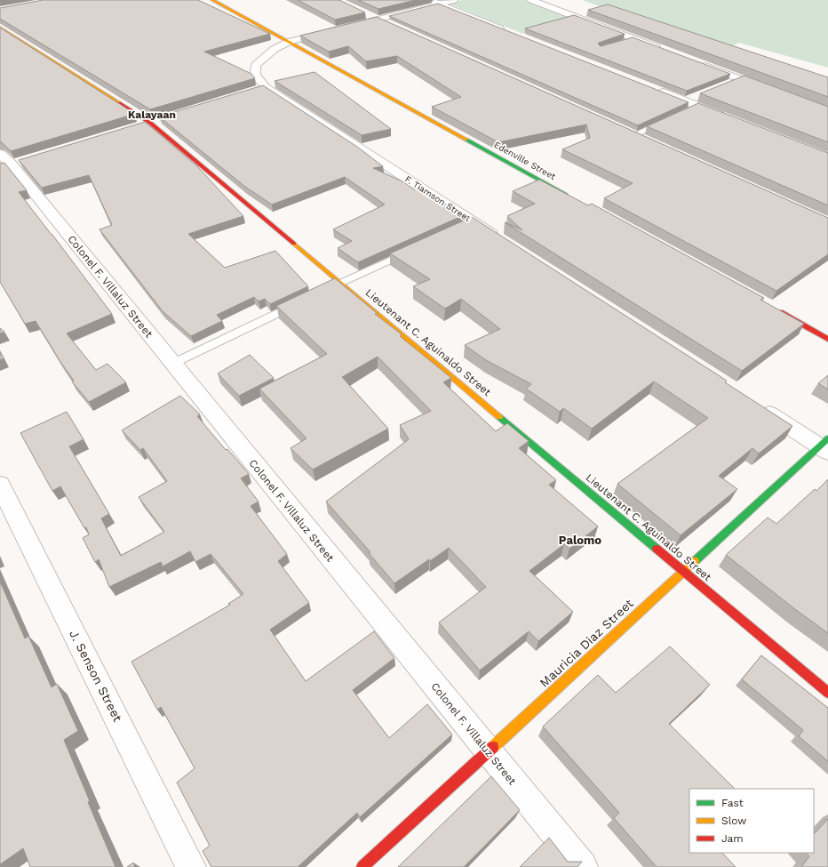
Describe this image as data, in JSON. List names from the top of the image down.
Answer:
{
  "streets": {
    "street": [
      "Edenville Street",
      "F. Tiamson Street",
      "Colonel F. Villaluz Street",
      "Lieutenant C. Aguinaldo Street",
      "Mauricia Diaz Street",
      "J. Senson Street"
    ]
  },
  "crossings": [
    ["Edenville Street", "F. Tiamson Street"],
    ["Colonel F. Villaluz Street", "Mauricia Diaz Street"],
    ["Lieutenant C. Aguinaldo Street", "Mauricia Diaz Street"]
  ],
  "districts": ["Kalayaan", "Palomo"],
  "legend": ["Fast", "Slow", "Jam"]
}
